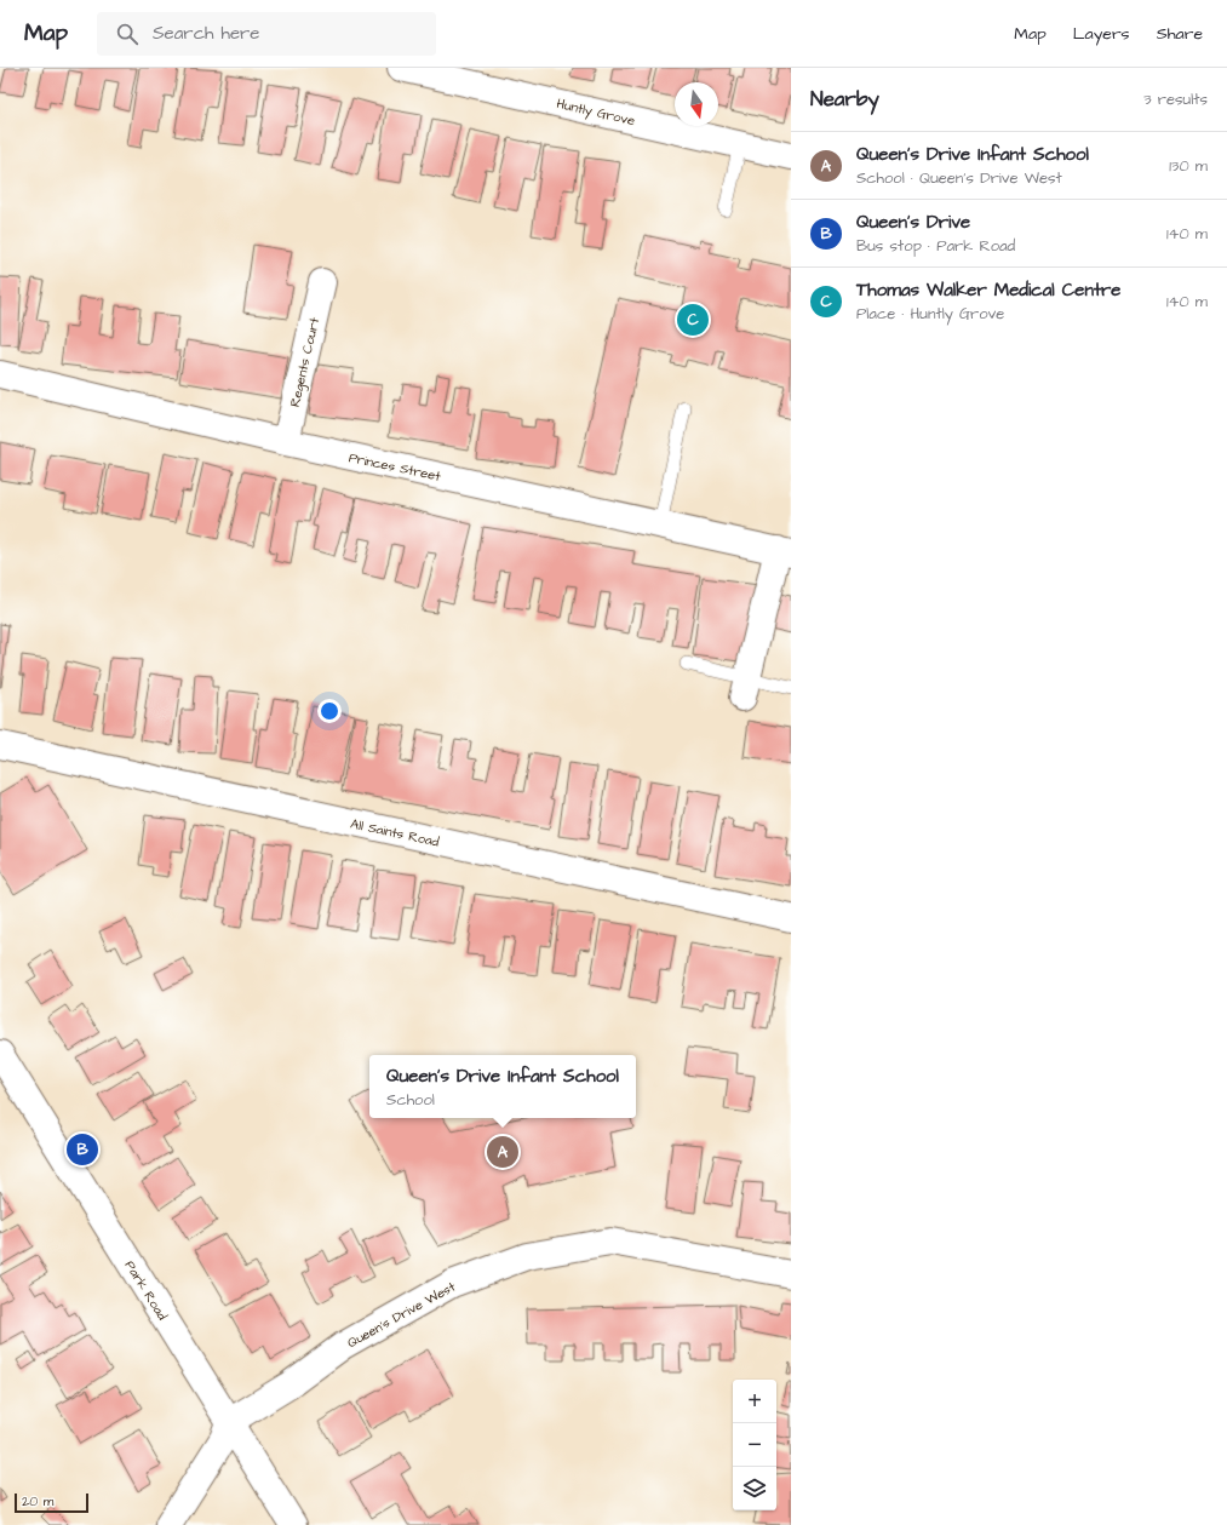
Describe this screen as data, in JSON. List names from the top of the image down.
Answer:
{
  "streets": {
    "street": [
      "Huntly Grove",
      "Regents Court",
      "Princes Street",
      "All Saints Road",
      "Park Road",
      "Queen's Drive West"
    ]
  },
  "crossings": [
    ["Regents Court", "Princes Street"],
    ["Park Road", "Queen's Drive West"]
  ],
  "scale_bar": "20 m",
  "north": "bottom",
  "page": {
    "header": "Map",
    "search": "Search here",
    "nav": ["Map", "Layers", "Share"],
    "heading": ["Nearby", "3 results"],
    "list": [
      {
        "mark": "A",
        "name": "Queen's Drive Infant School",
        "note": "School · Queen's Drive West",
        "value": "130 m"
      },
      {
        "mark": "B",
        "name": "Queen's Drive",
        "note": "Bus stop · Park Road",
        "value": "140 m"
      },
      {
        "mark": "C",
        "name": "Thomas Walker Medical Centre",
        "note": "Place · Huntly Grove",
        "value": "140 m"
      }
    ],
    "pins": ["C", "B", "A"],
    "popup": ["Queen's Drive Infant School", "School"],
    "map_buttons": ["+", "−"],
    "scale": "20 m"
  }
}
